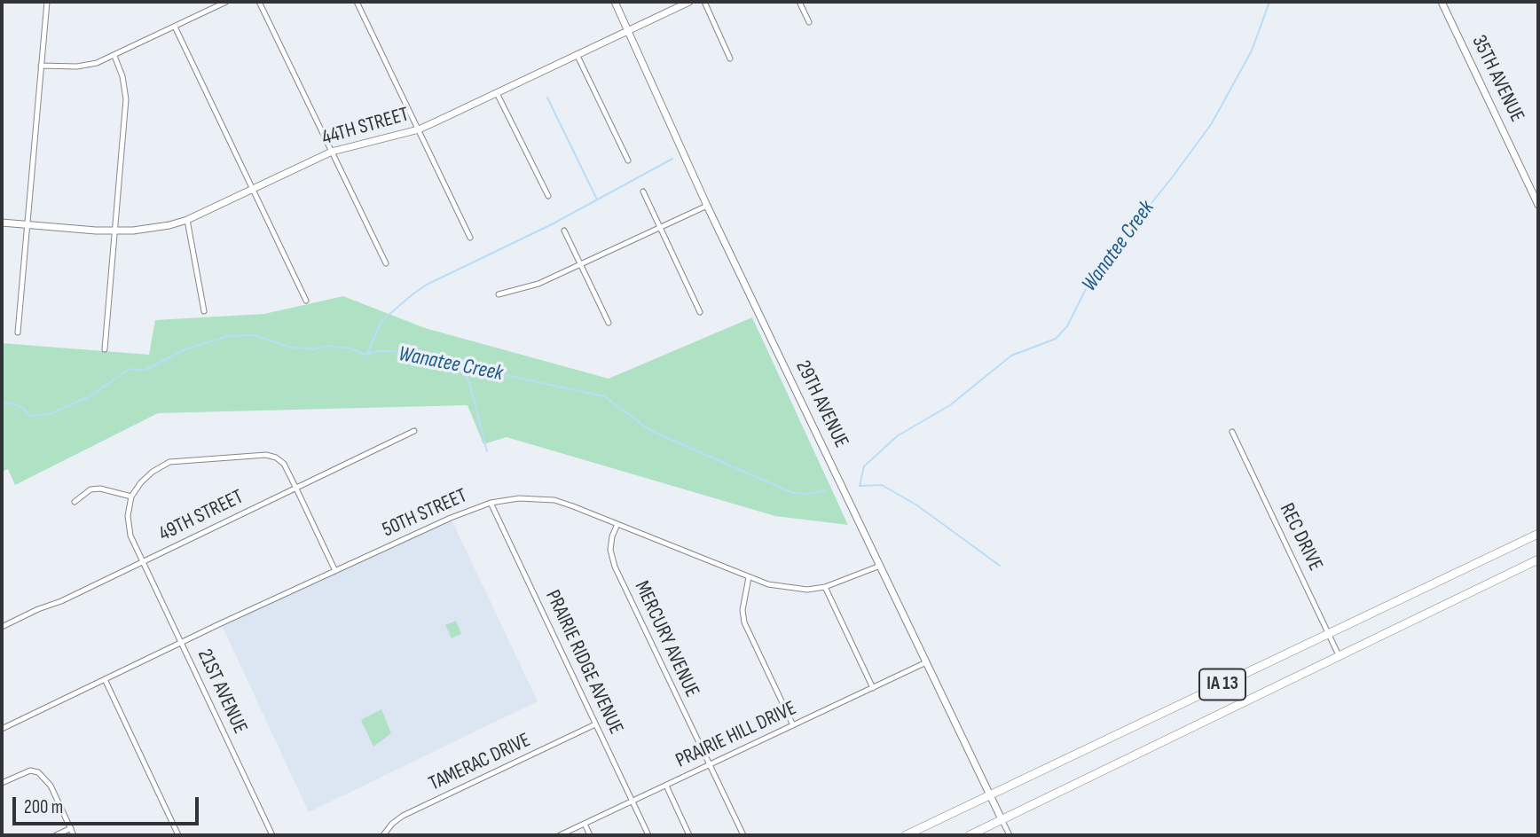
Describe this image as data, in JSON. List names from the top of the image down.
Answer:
{
  "streets": {
    "highway": ["IA 13"],
    "street": [
      "35TH AVENUE",
      "44TH STREET",
      "29TH AVENUE",
      "50TH STREET",
      "49TH STREET",
      "REC DRIVE",
      "MERCURY AVENUE",
      "PRAIRIE RIDGE AVENUE",
      "21ST AVENUE",
      "PRAIRIE HILL DRIVE",
      "TAMERAC DRIVE"
    ]
  },
  "crossings": [
    ["44TH STREET", "29TH AVENUE"],
    ["29TH AVENUE", "50TH STREET"],
    ["29TH AVENUE", "IA 13"],
    ["29TH AVENUE", "PRAIRIE HILL DRIVE"],
    ["50TH STREET", "MERCURY AVENUE"],
    ["50TH STREET", "PRAIRIE RIDGE AVENUE"],
    ["50TH STREET", "21ST AVENUE"],
    ["49TH STREET", "21ST AVENUE"],
    ["REC DRIVE", "IA 13"],
    ["MERCURY AVENUE", "PRAIRIE HILL DRIVE"],
    ["PRAIRIE RIDGE AVENUE", "PRAIRIE HILL DRIVE"],
    ["PRAIRIE RIDGE AVENUE", "TAMERAC DRIVE"]
  ],
  "water": ["Wanatee Creek"],
  "scale_bar": "200 m"
}
